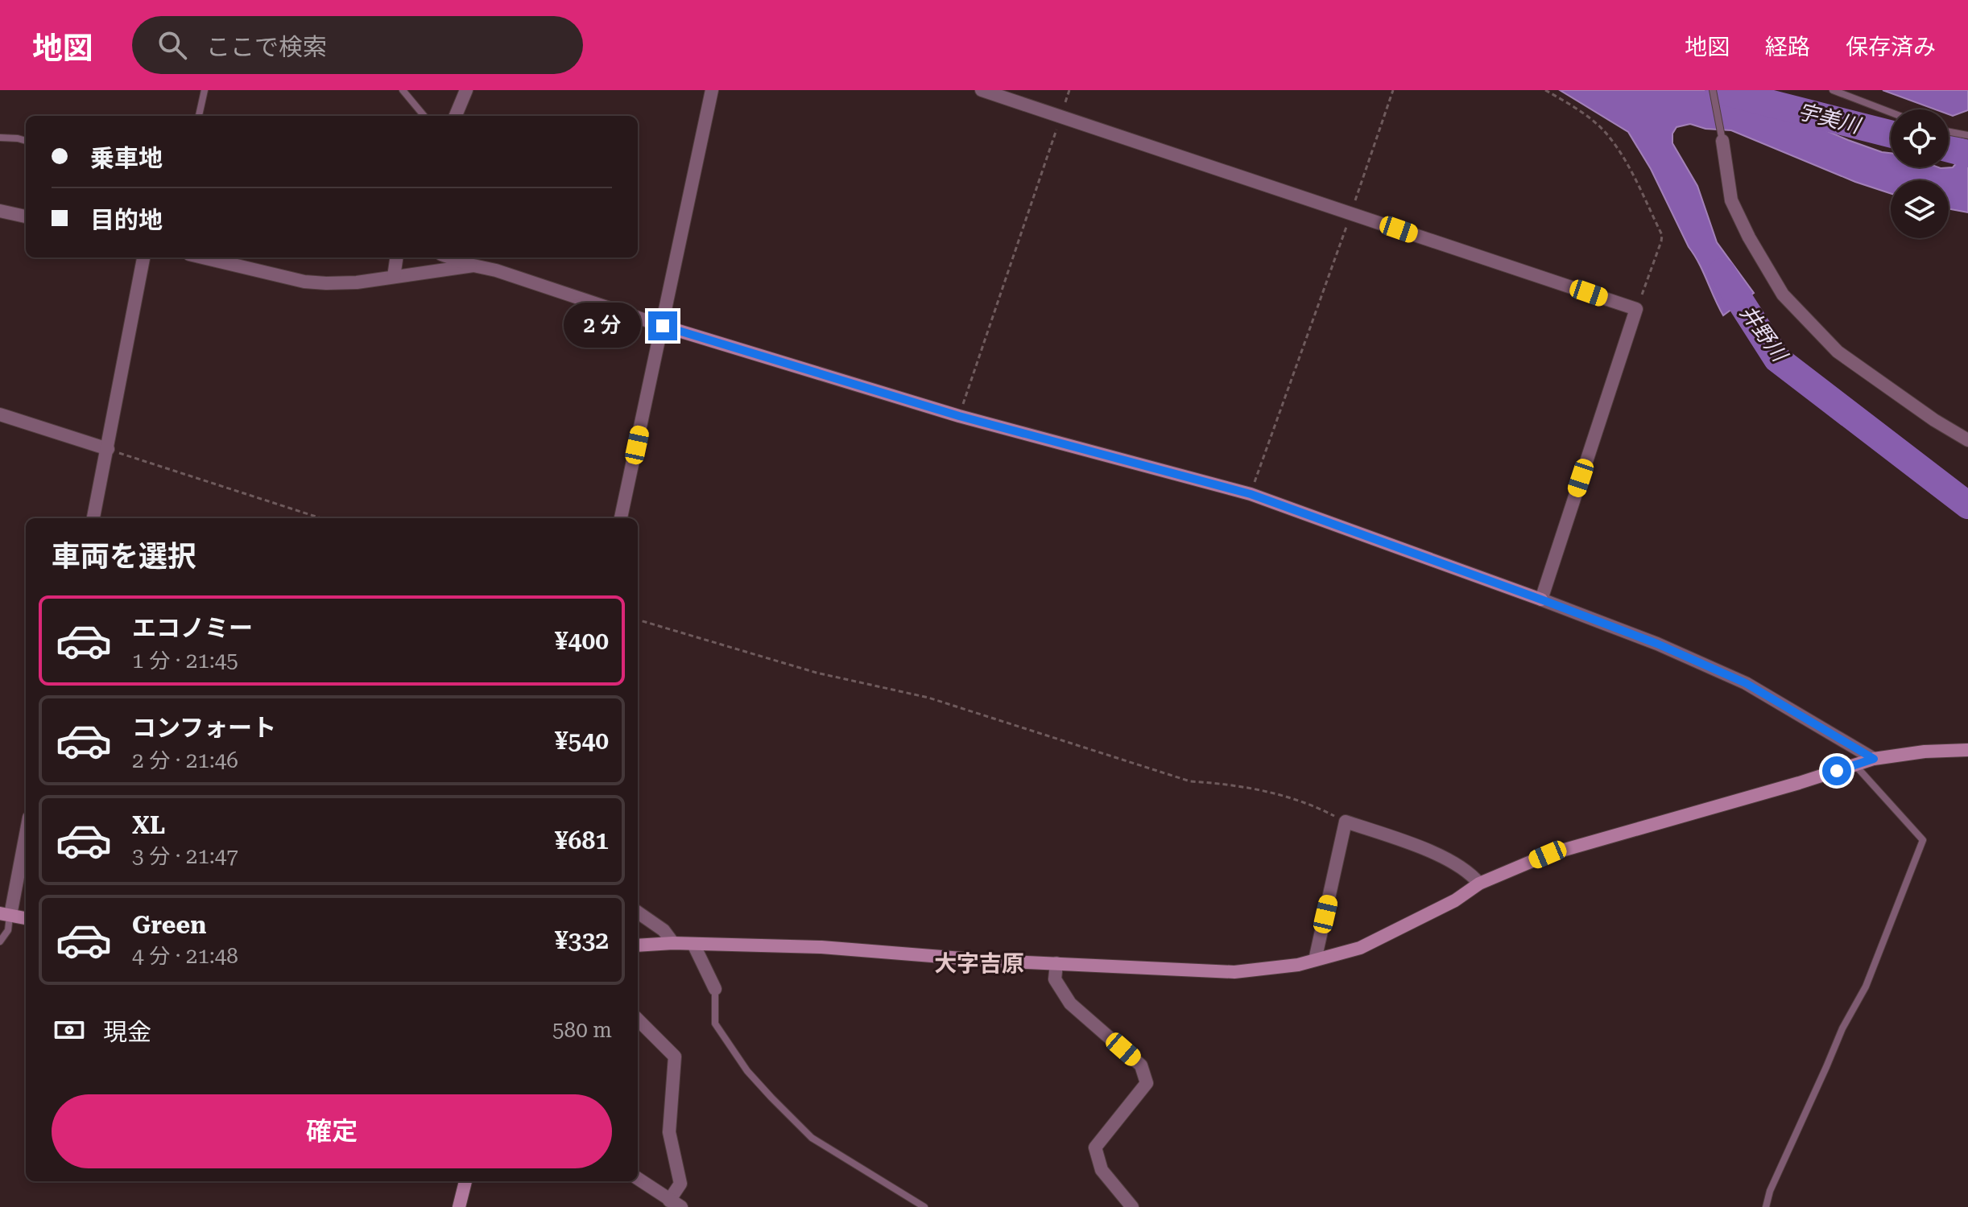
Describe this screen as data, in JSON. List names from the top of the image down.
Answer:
{
  "districts": ["大字吉原"],
  "water": ["宇美川", "井野川"],
  "page": {
    "header": "地図",
    "search": "ここで検索",
    "nav": ["地図", "経路", "保存済み"],
    "banner": ["乗車地", "目的地"],
    "bubble": "2 分",
    "heading": "車両を選択",
    "list": [
      {
        "name": "エコノミー",
        "note": "1 分 · 21:45",
        "value": "¥400"
      },
      {
        "name": "コンフォート",
        "note": "2 分 · 21:46",
        "value": "¥540"
      },
      {
        "name": "XL",
        "note": "3 分 · 21:47",
        "value": "¥681"
      },
      {
        "name": "Green",
        "note": "4 分 · 21:48",
        "value": "¥332"
      }
    ],
    "pay": ["現金", "580 m"],
    "buttons": "確定"
  }
}
